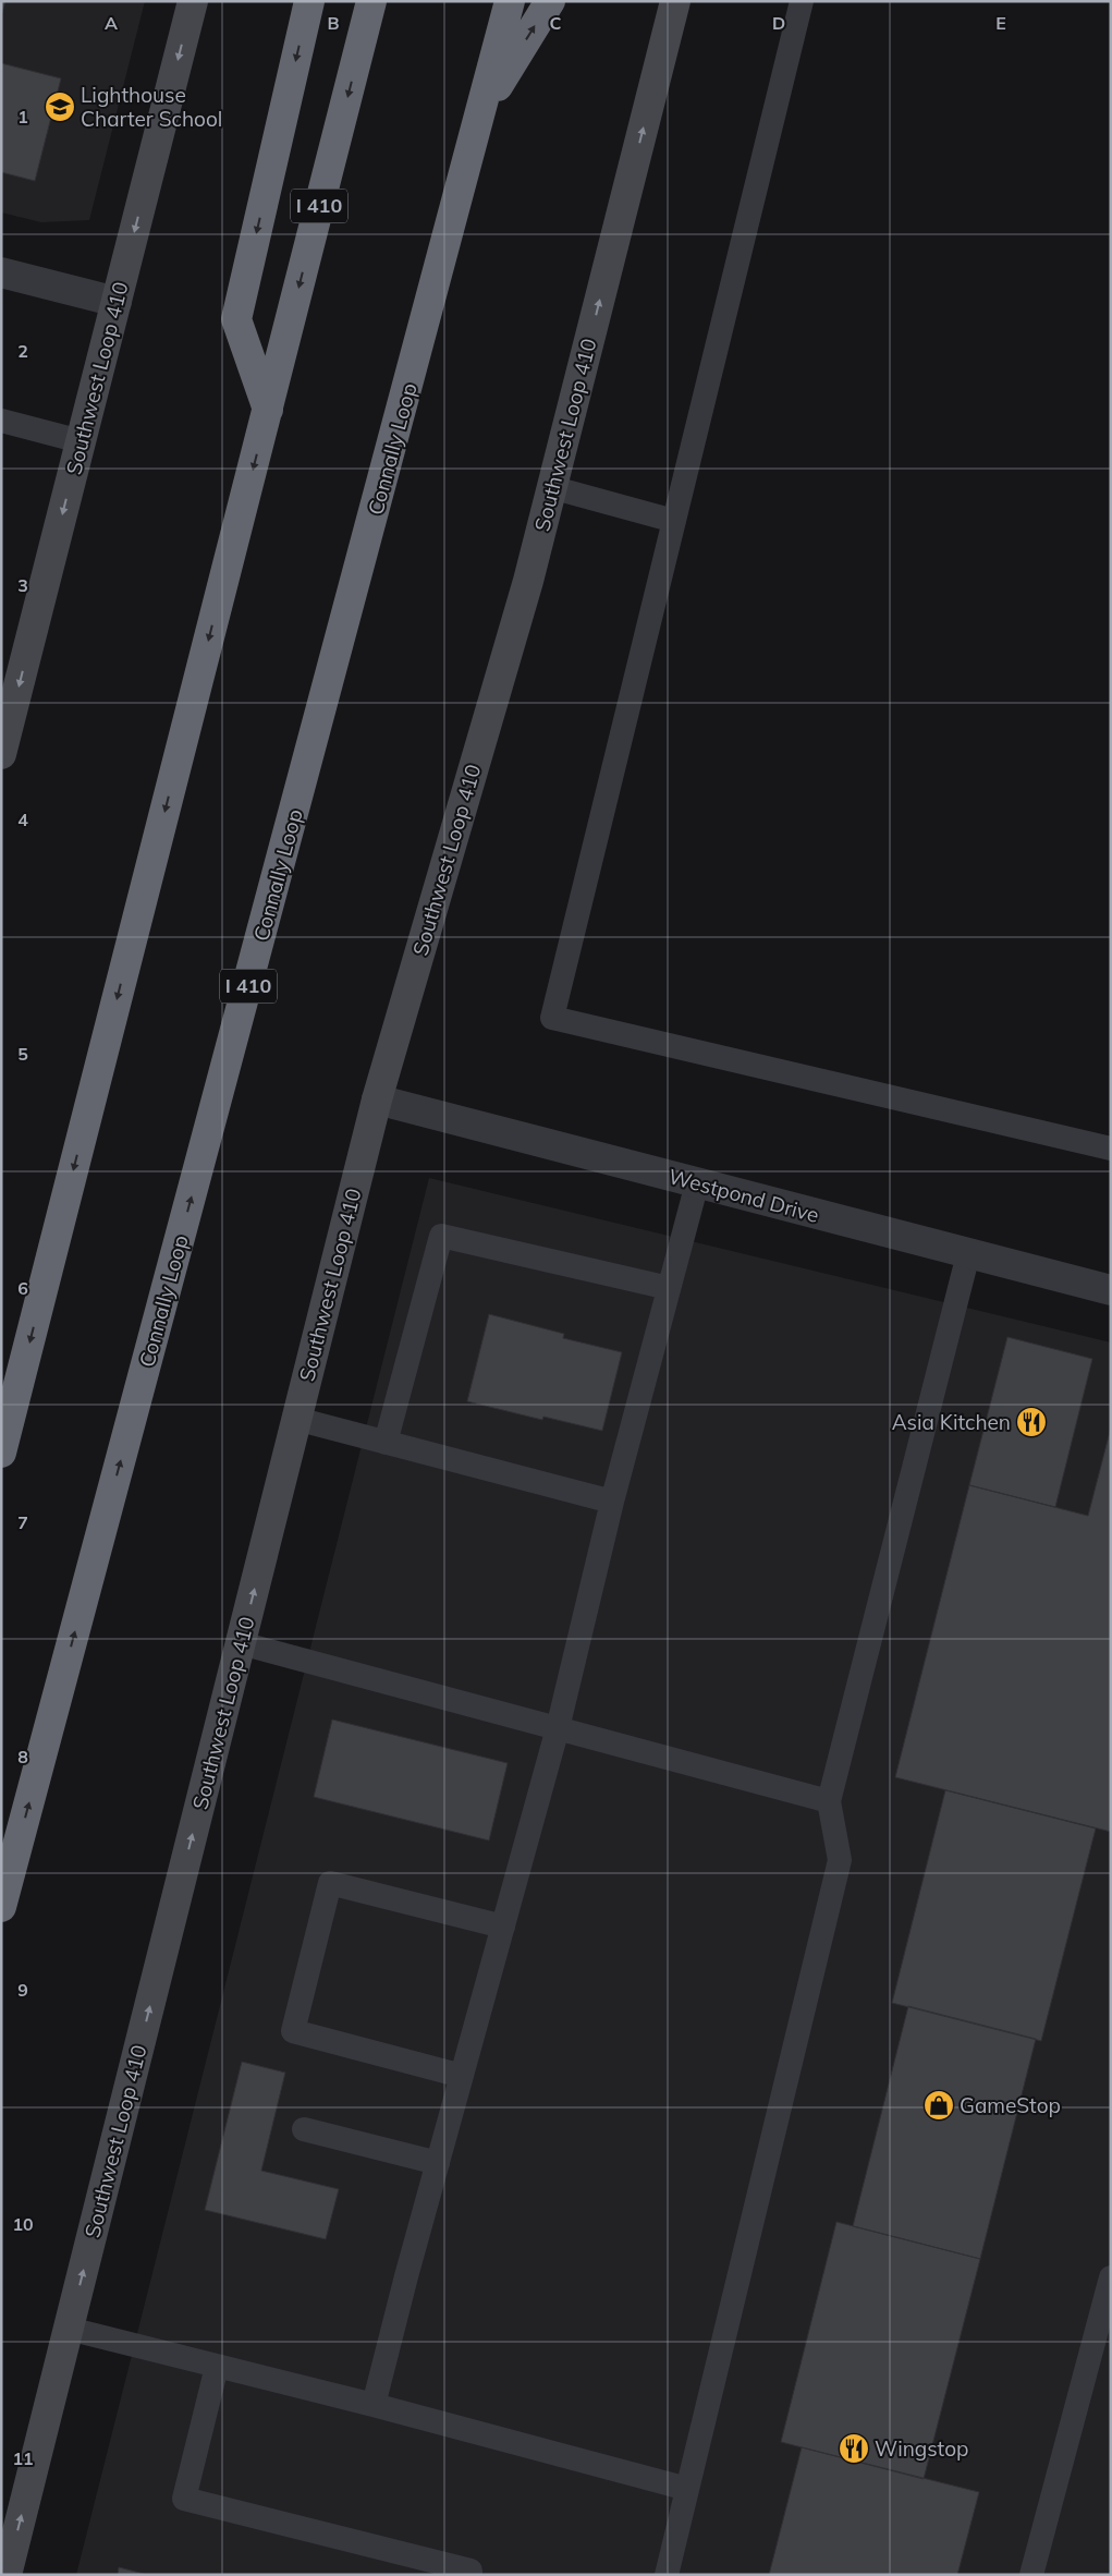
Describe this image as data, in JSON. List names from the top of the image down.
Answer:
{
  "streets": {
    "highway": ["I 410", "Connally Loop"],
    "main road": ["Southwest Loop 410"],
    "street": ["Westpond Drive"]
  },
  "crossings": [
    ["Southwest Loop 410", "Westpond Drive"]
  ],
  "places": {
    "school or university": ["Lighthouse Charter School"],
    "restaurant": ["Asia Kitchen", "Wingstop"],
    "shop": ["GameStop"]
  },
  "grid": {
    "columns": [
      "A",
      "B",
      "C",
      "D",
      "E"
    ],
    "rows": [
      "1",
      "2",
      "3",
      "4",
      "5",
      "6",
      "7",
      "8",
      "9",
      "10",
      "11"
    ]
  }
}
